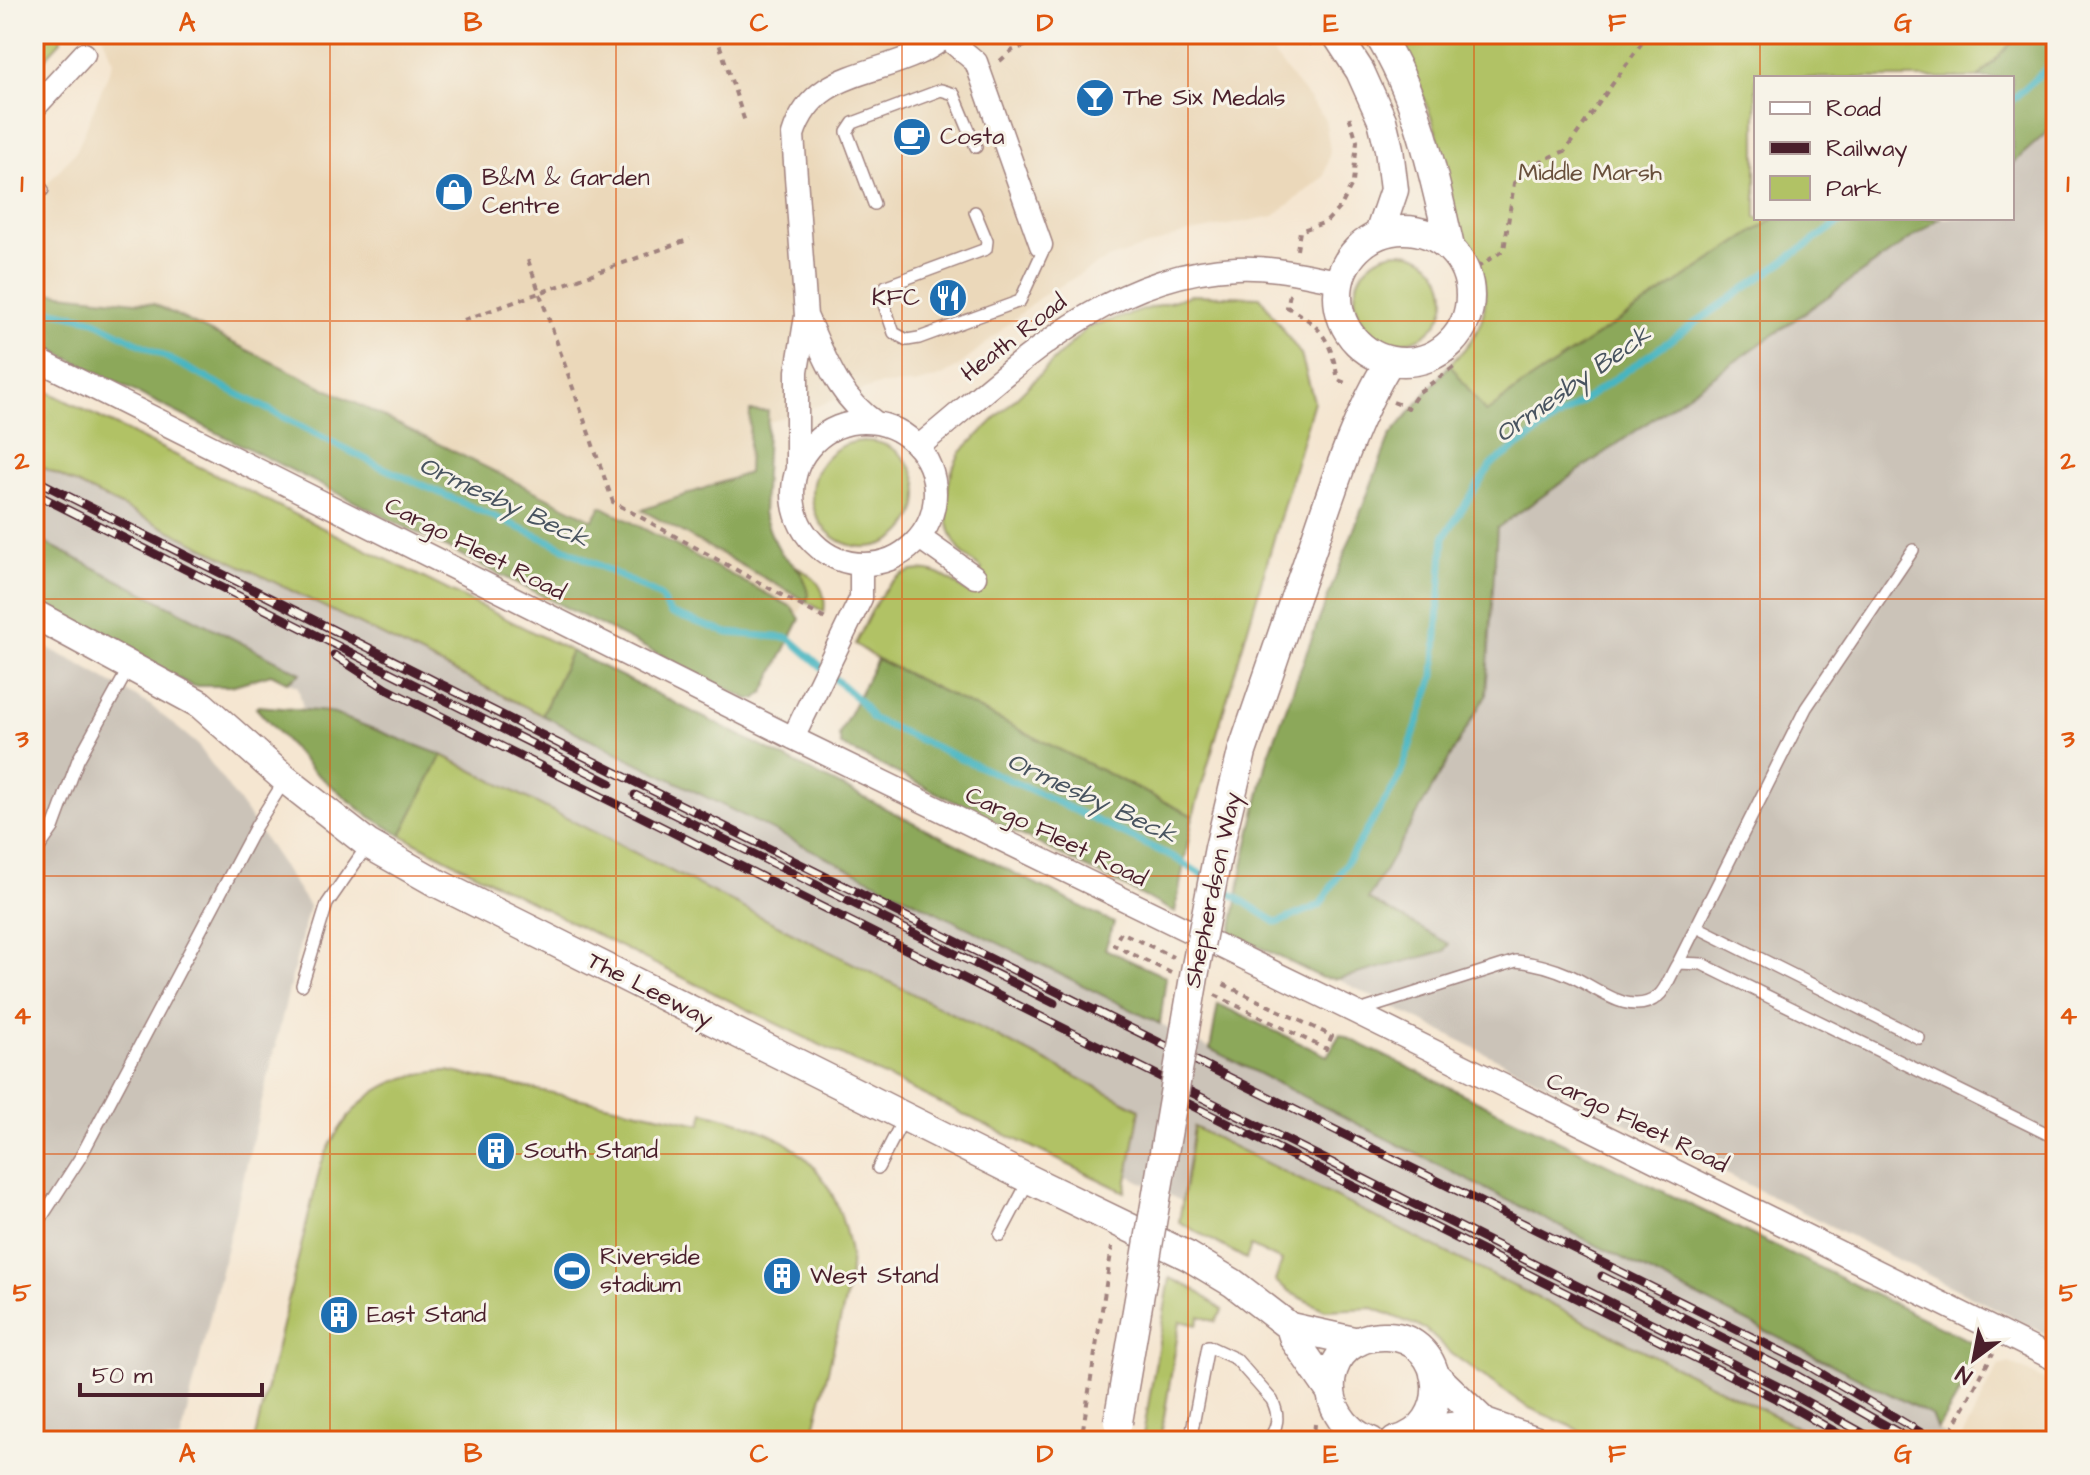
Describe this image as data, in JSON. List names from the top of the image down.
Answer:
{
  "streets": {
    "street": [
      "Heath Road",
      "Cargo Fleet Road",
      "Shepherdson Way",
      "The Leeway"
    ]
  },
  "crossings": [
    ["Heath Road", "Shepherdson Way"]
  ],
  "water": ["Ormesby Beck"],
  "parks": ["Middle Marsh"],
  "places": {
    "bar": ["The Six Medals"],
    "cafe": ["Costa"],
    "shop": ["B&M & Garden Centre"],
    "restaurant": ["KFC"],
    "building": ["South Stand", "West Stand", "East Stand"],
    "sports": ["Riverside stadium"]
  },
  "legend": ["Road", "Railway", "Park"],
  "scale_bar": "50 m",
  "north": "bottom left",
  "grid": {
    "columns": [
      "A",
      "B",
      "C",
      "D",
      "E",
      "F",
      "G"
    ],
    "rows": [
      "1",
      "2",
      "3",
      "4",
      "5"
    ]
  }
}
